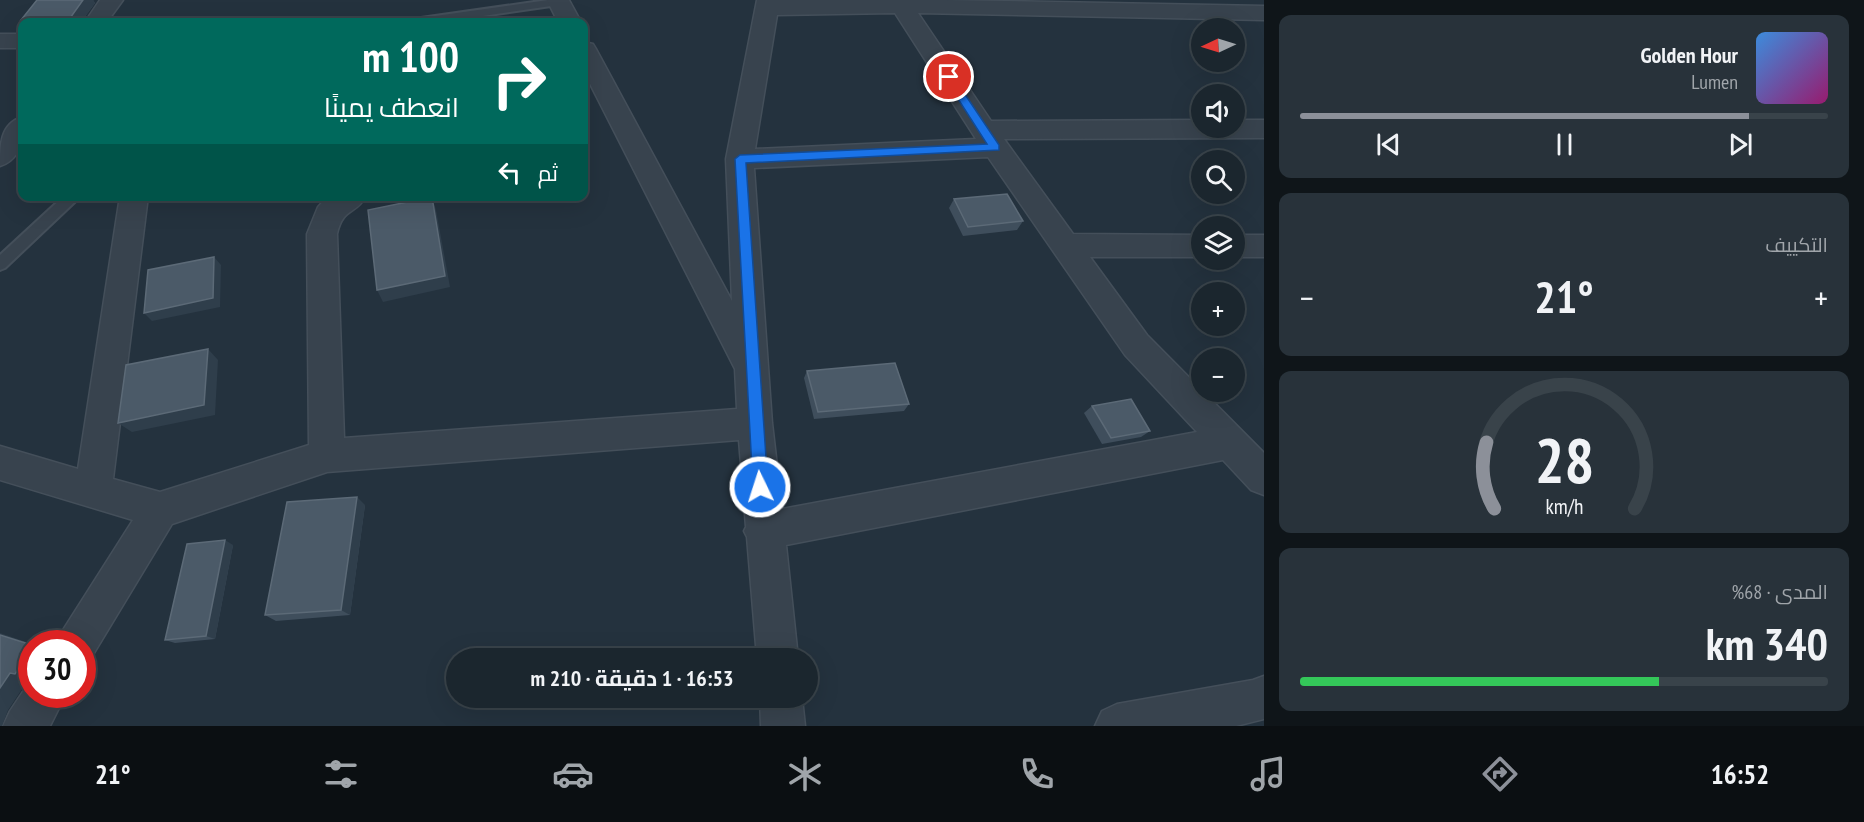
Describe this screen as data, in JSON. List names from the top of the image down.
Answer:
{
  "north": "left",
  "page": {
    "map_buttons": ["+", "−"],
    "turn": ["100 m", "انعطف يمينًا"],
    "song": ["Golden Hour", "Lumen"],
    "then": "ثم",
    "tile": [
      "التكييف",
      ["المدى · 68%", "340 km"]
    ],
    "heat": ["−", "21°", "+"],
    "limit": "30",
    "trip": "16:53 · 1 دقيقة · 210 m",
    "tabs": ["16:52", "21°"],
    "gauge": ["28", "km/h"]
  }
}
